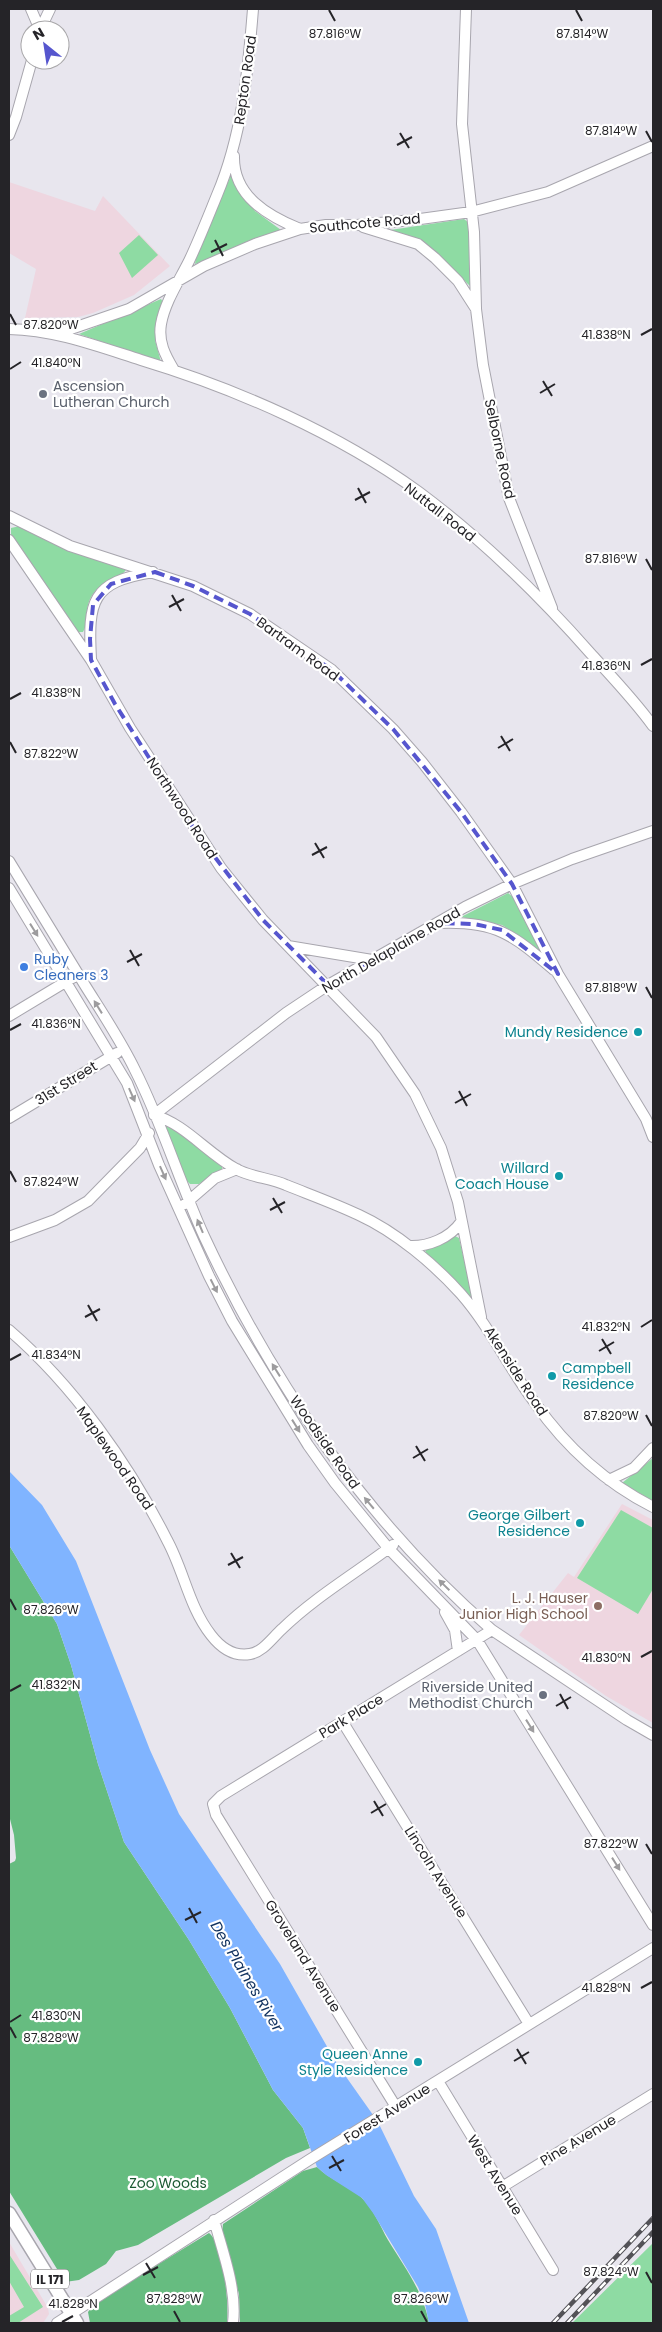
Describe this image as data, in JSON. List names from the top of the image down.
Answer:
{
  "streets": {
    "main road": ["IL 171"],
    "street": [
      "Repton Road",
      "Southcote Road",
      "Selborne Road",
      "Nuttall Road",
      "Bartram Road",
      "Northwood Road",
      "North Delaplaine Road",
      "31st Street",
      "Akenside Road",
      "Woodside Road",
      "Maplewood Road",
      "Park Place",
      "Lincoln Avenue",
      "Groveland Avenue",
      "Forest Avenue",
      "Pine Avenue",
      "West Avenue"
    ]
  },
  "crossings": [
    ["Repton Road", "Southcote Road"],
    ["Southcote Road", "Selborne Road"],
    ["Southcote Road", "Nuttall Road"],
    ["Selborne Road", "Nuttall Road"],
    ["Bartram Road", "Northwood Road"],
    ["Bartram Road", "North Delaplaine Road"],
    ["Northwood Road", "North Delaplaine Road"],
    ["Northwood Road", "Akenside Road"],
    ["North Delaplaine Road", "Akenside Road"],
    ["North Delaplaine Road", "Woodside Road"],
    ["31st Street", "Woodside Road"],
    ["Akenside Road", "Woodside Road"],
    ["Woodside Road", "Maplewood Road"],
    ["Woodside Road", "Park Place"],
    ["Park Place", "Lincoln Avenue"],
    ["Park Place", "Groveland Avenue"],
    ["Lincoln Avenue", "Forest Avenue"],
    ["Groveland Avenue", "Forest Avenue"],
    ["Forest Avenue", "West Avenue"],
    ["Forest Avenue", "IL 171"],
    ["Pine Avenue", "West Avenue"]
  ],
  "water": ["Des Plaines River"],
  "parks": ["Zoo Woods"],
  "places": [
    "Ascension Lutheran Church",
    "Ruby Cleaners 3",
    "Mundy Residence",
    "Willard Coach House",
    "Campbell Residence",
    "George Gilbert Residence",
    "L. J. Hauser Junior High School",
    "Riverside United Methodist Church",
    "Queen Anne Style Residence"
  ],
  "north": "top left",
  "coordinates": [
    "87.816°W",
    "87.814°W",
    "87.820°W",
    "41.838°N",
    "41.840°N",
    "41.836°N",
    "87.822°W",
    "87.818°W",
    "87.824°W",
    "41.832°N",
    "41.834°N",
    "87.826°W",
    "41.830°N",
    "41.828°N",
    "87.828°W"
  ]
}
